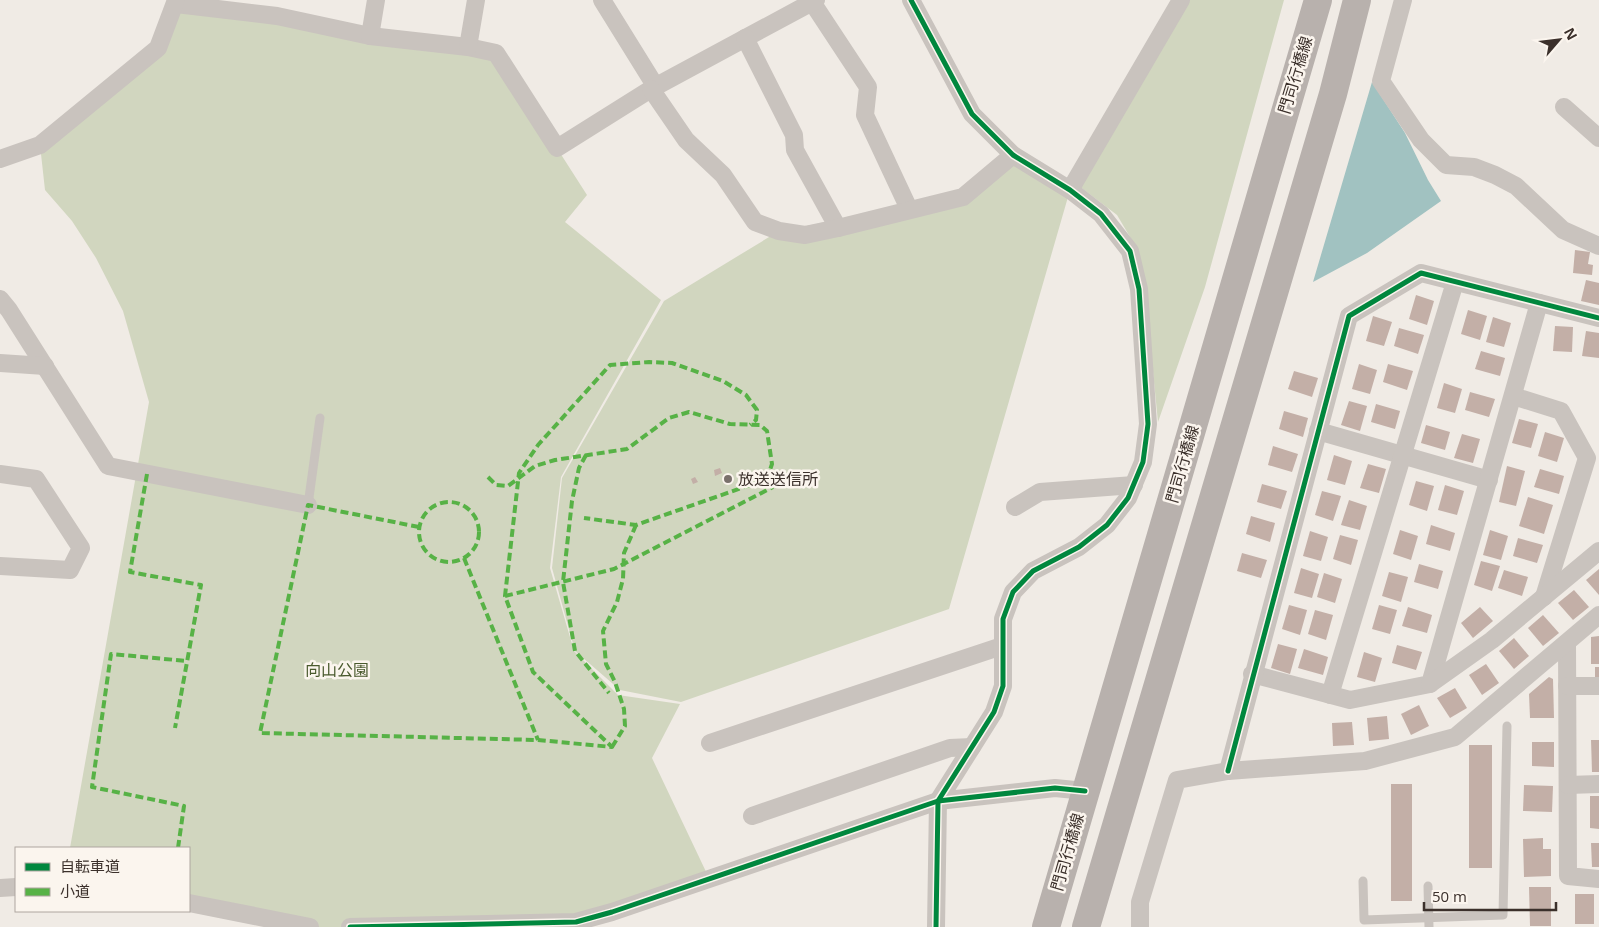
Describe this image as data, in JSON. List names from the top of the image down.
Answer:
{
  "streets": {
    "main road": ["門司行橋線"]
  },
  "parks": ["向山公園"],
  "places": ["放送送信所"],
  "legend": ["自転車道", "小道"],
  "scale_bar": "50 m",
  "north": "top right"
}
